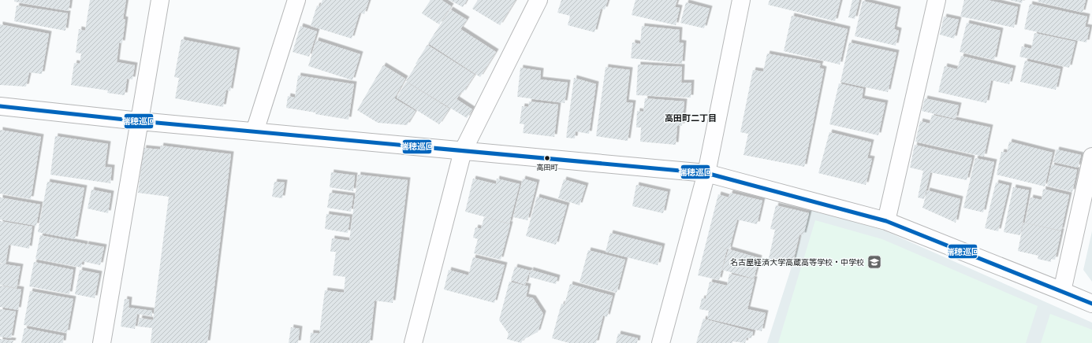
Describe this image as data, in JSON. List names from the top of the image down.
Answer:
{
  "districts": ["高田町二丁目"],
  "places": {
    "other": ["高田町"],
    "school or university": ["名古屋経済大学高蔵高等学校・中学校"]
  },
  "lines": ["transit line 瑞穂巡回"]
}
